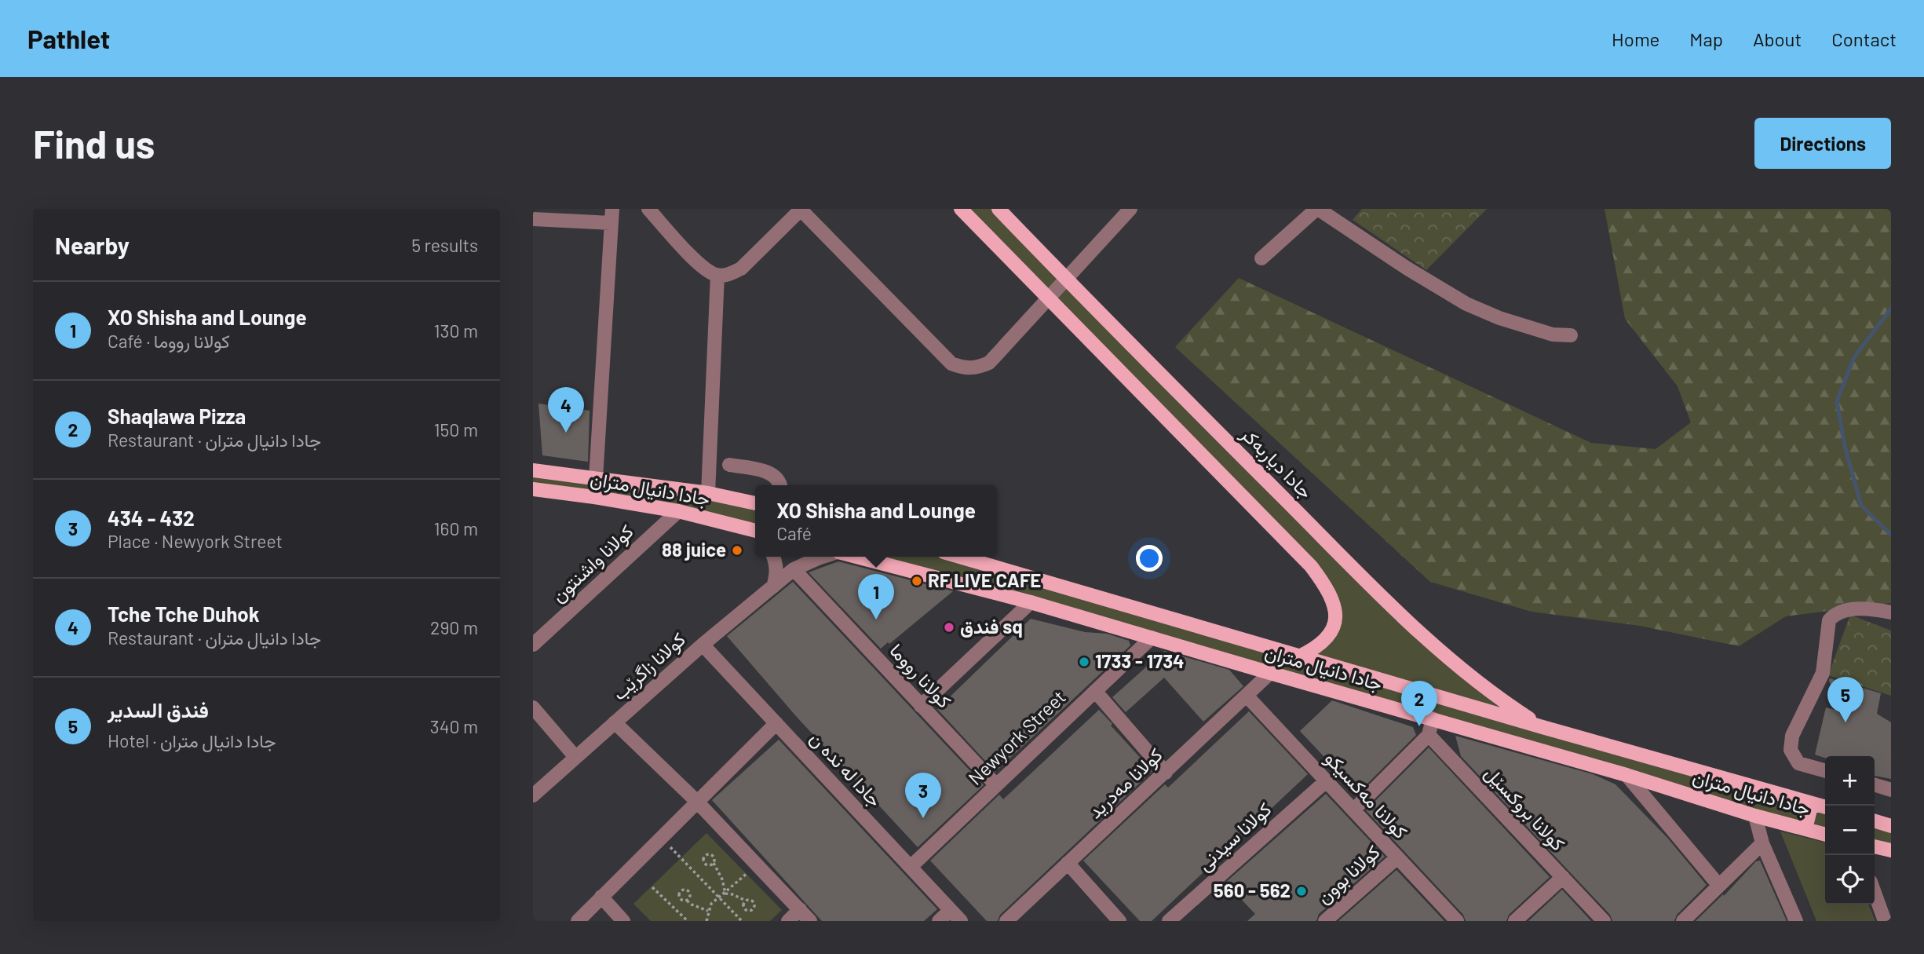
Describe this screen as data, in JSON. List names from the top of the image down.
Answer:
{
  "streets": {
    "main road": ["جادا دیاربه‌كر", "جادا دانيال متران"],
    "street": [
      "كولانا واشنتون",
      "كولانا زاگرێب",
      "كولانا رووما",
      "Newyork Street",
      "جادا له نده ن",
      "كولانا مه‌درید",
      "كولانا مەکسیکو",
      "كولانا بروکسێل",
      "كولانا سيدنى",
      "كولانا بوون"
    ]
  },
  "crossings": [
    ["جادا دیاربه‌كر", "جادا دانيال متران"],
    ["جادا دانيال متران", "كولانا واشنتون"],
    ["جادا دانيال متران", "Newyork Street"],
    ["جادا دانيال متران", "كولانا مه‌درید"],
    ["كولانا زاگرێب", "كولانا رووما"],
    ["كولانا زاگرێب", "جادا له نده ن"],
    ["كولانا رووما", "Newyork Street"],
    ["Newyork Street", "جادا له نده ن"],
    ["كولانا مه‌درید", "كولانا مەکسیکو"],
    ["كولانا مەکسیکو", "كولانا سيدنى"],
    ["كولانا مەکسیکو", "كولانا بوون"]
  ],
  "places": [
    "88 juice",
    "RF LIVE CAFE",
    "فندق sq",
    "1733 - 1734",
    "560 - 562"
  ],
  "page": {
    "header": "Pathlet",
    "nav": [
      "Home",
      "Map",
      "About",
      "Contact"
    ],
    "buttons": "Directions",
    "title": "Find us",
    "heading": ["Nearby", "5 results"],
    "list": [
      {
        "mark": "1",
        "name": "XO Shisha and Lounge",
        "note": "Café · كولانا رووما",
        "value": "130 m"
      },
      {
        "mark": "2",
        "name": "Shaqlawa Pizza",
        "note": "Restaurant · جادا دانيال متران",
        "value": "150 m"
      },
      {
        "mark": "3",
        "name": "434 - 432",
        "note": "Place · Newyork Street",
        "value": "160 m"
      },
      {
        "mark": "4",
        "name": "Tche Tche Duhok",
        "note": "Restaurant · جادا دانيال متران",
        "value": "290 m"
      },
      {
        "mark": "5",
        "name": "فندق السدير",
        "note": "Hotel · جادا دانيال متران",
        "value": "340 m"
      }
    ],
    "pins": [
      "4",
      "1",
      "5",
      "2",
      "3"
    ],
    "popup": ["XO Shisha and Lounge", "Café"],
    "map_buttons": ["+", "−"]
  }
}
